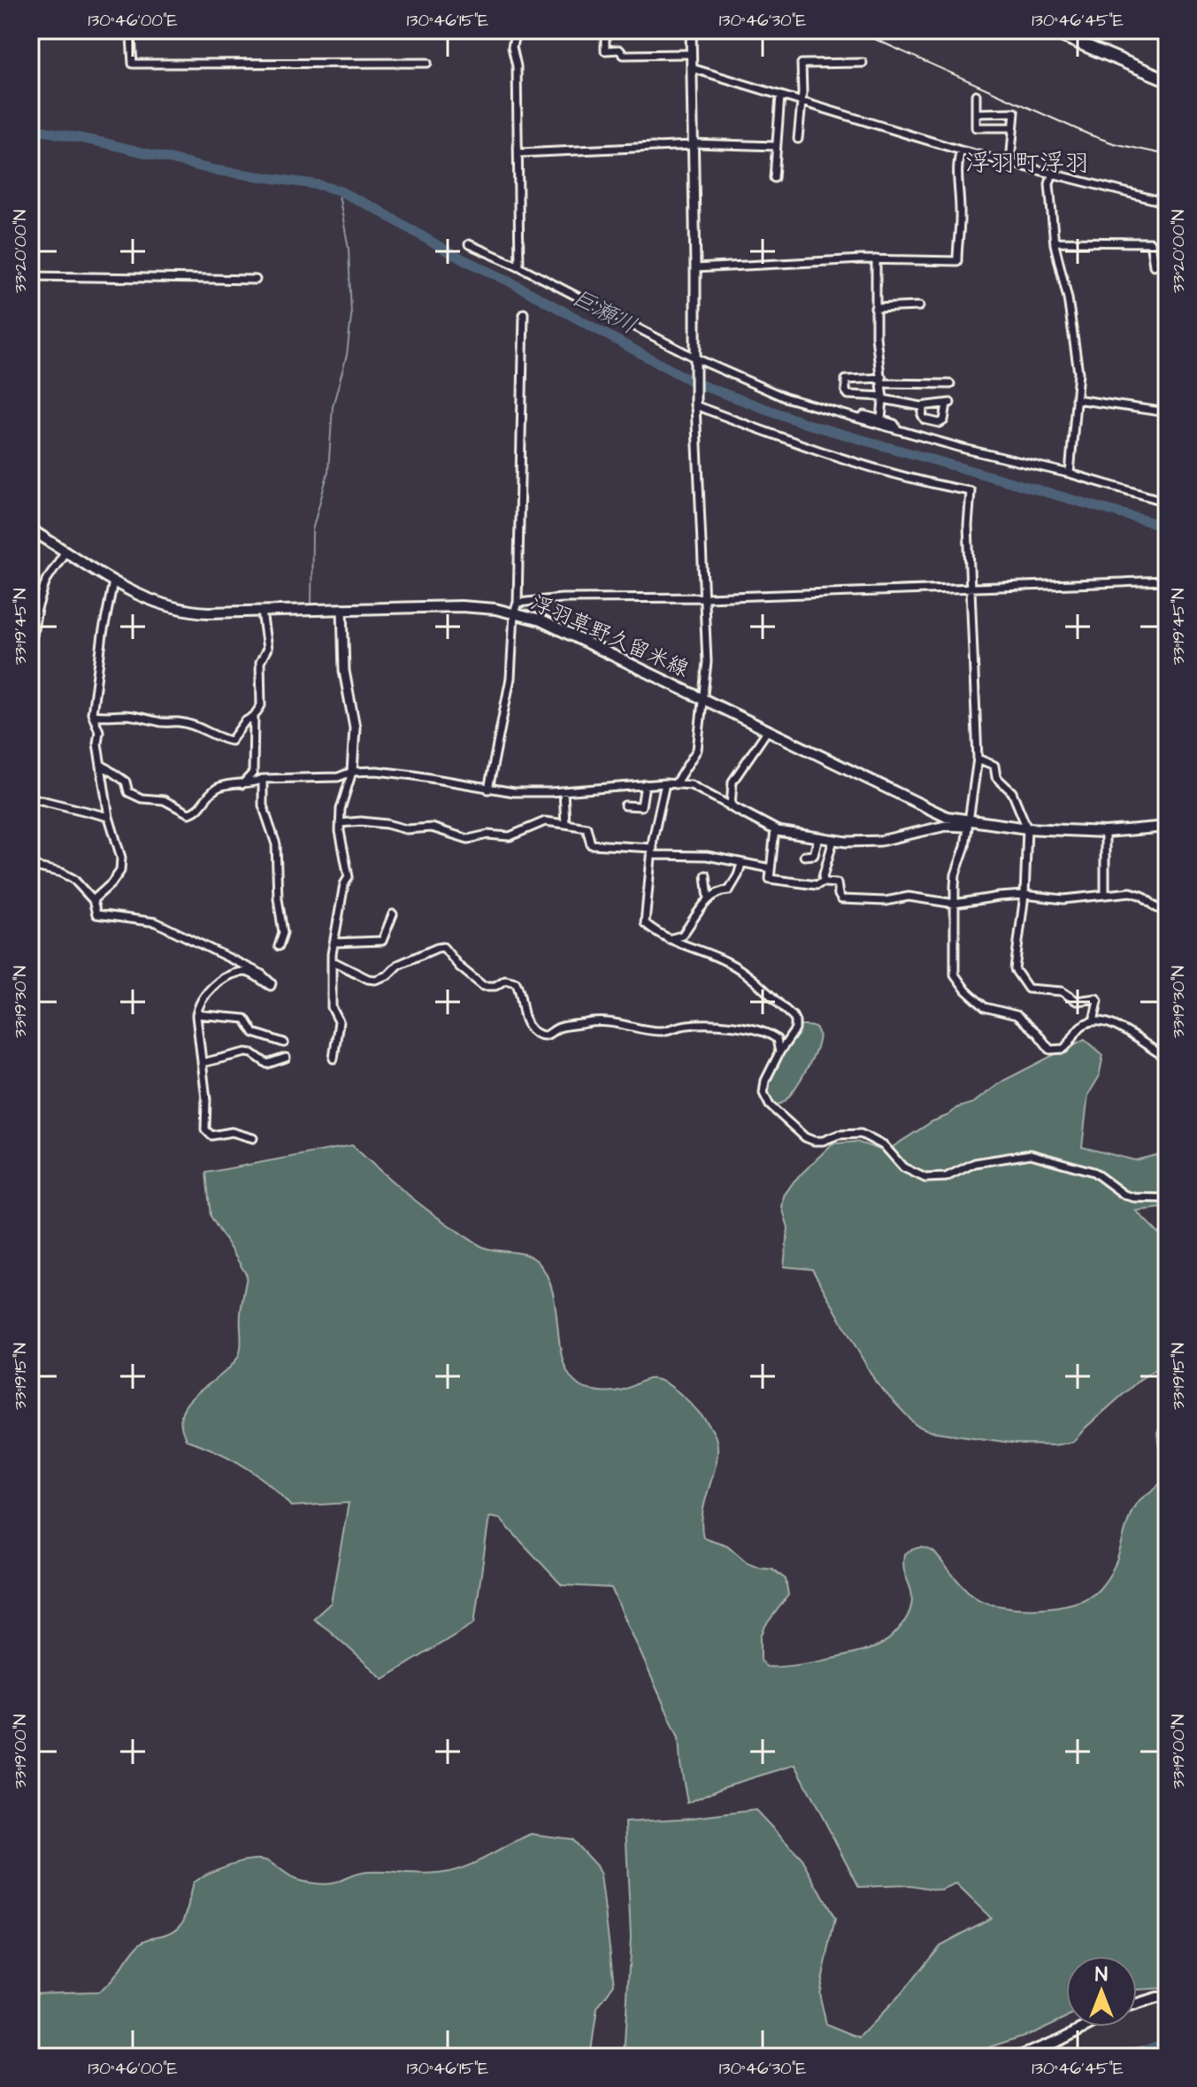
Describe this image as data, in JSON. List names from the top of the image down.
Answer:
{
  "streets": {
    "main road": ["浮羽草野久留米線"]
  },
  "districts": ["浮羽町浮羽"],
  "water": ["巨瀬川"],
  "north": "top",
  "coordinates": [
    "130°46'00\"E",
    "130°46'15\"E",
    "130°46'30\"E",
    "130°46'45\"E",
    "33°20'00\"N",
    "33°19'45\"N",
    "33°19'30\"N",
    "33°19'15\"N",
    "33°19'00\"N"
  ]
}
